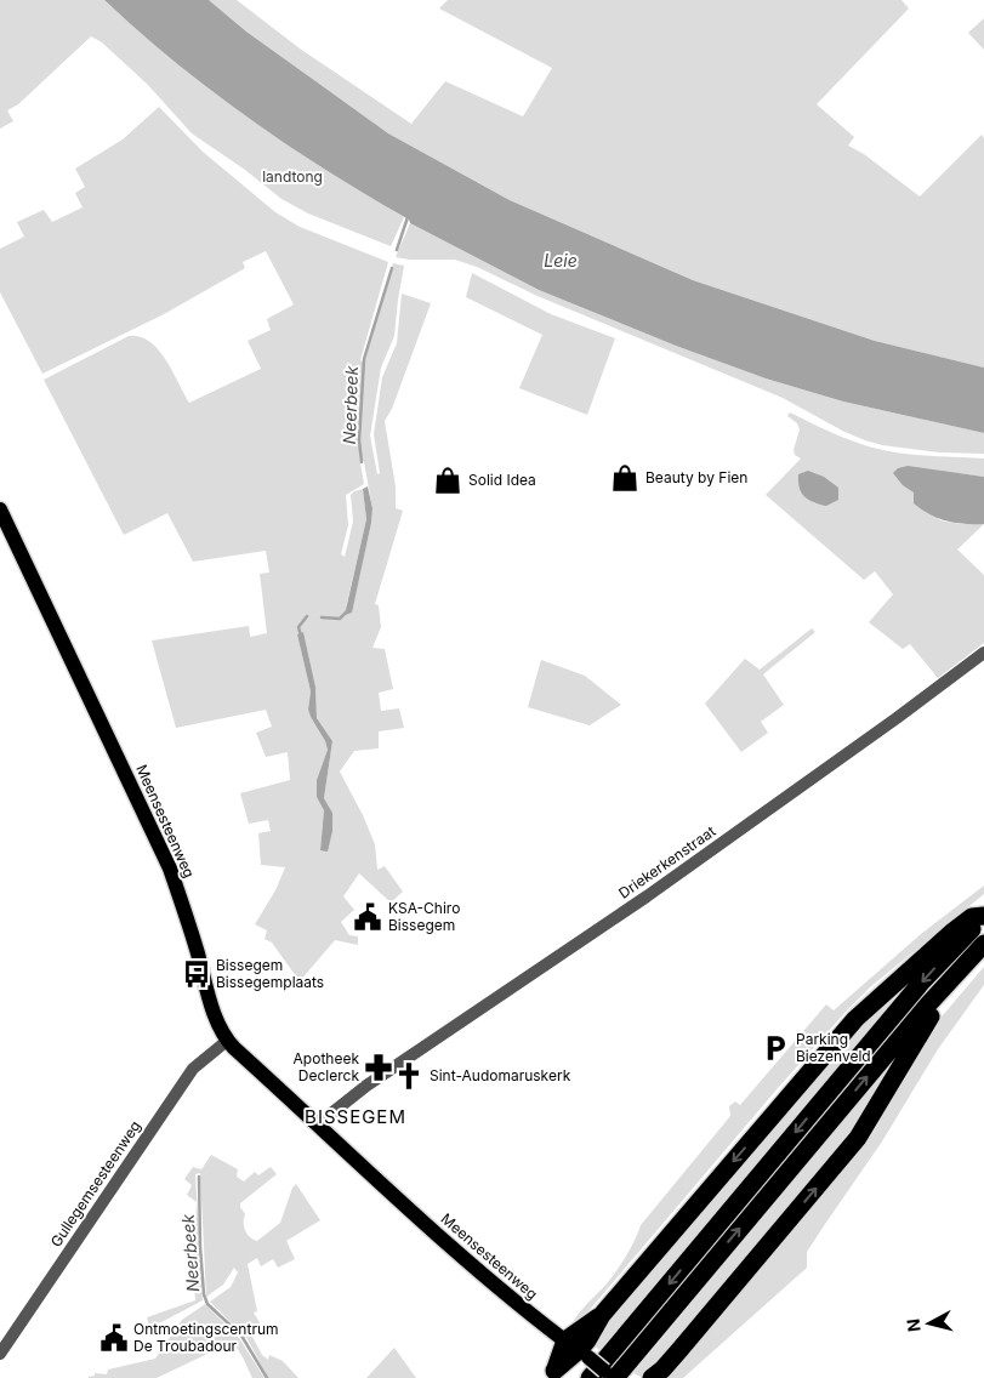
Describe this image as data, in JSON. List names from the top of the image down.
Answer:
{
  "streets": {
    "main road": ["Meensesteenweg"],
    "street": ["Driekerkenstraat", "Gullegemsesteenweg"]
  },
  "crossings": [
    ["Meensesteenweg", "Driekerkenstraat"],
    ["Meensesteenweg", "Gullegemsesteenweg"]
  ],
  "districts": ["BISSEGEM"],
  "water": ["Leie", "Neerbeek"],
  "parks": ["landtong"],
  "places": {
    "shop": ["Beauty by Fien", "Solid Idea"],
    "public building": ["KSA-Chiro Bissegem", "Ontmoetingscentrum De Troubadour"],
    "bus stop": ["Bissegem Bissegemplaats"],
    "parking": ["Parking Biezenveld"],
    "pharmacy": ["Apotheek Declerck"],
    "church": ["Sint-Audomaruskerk"]
  },
  "north": "left"
}
